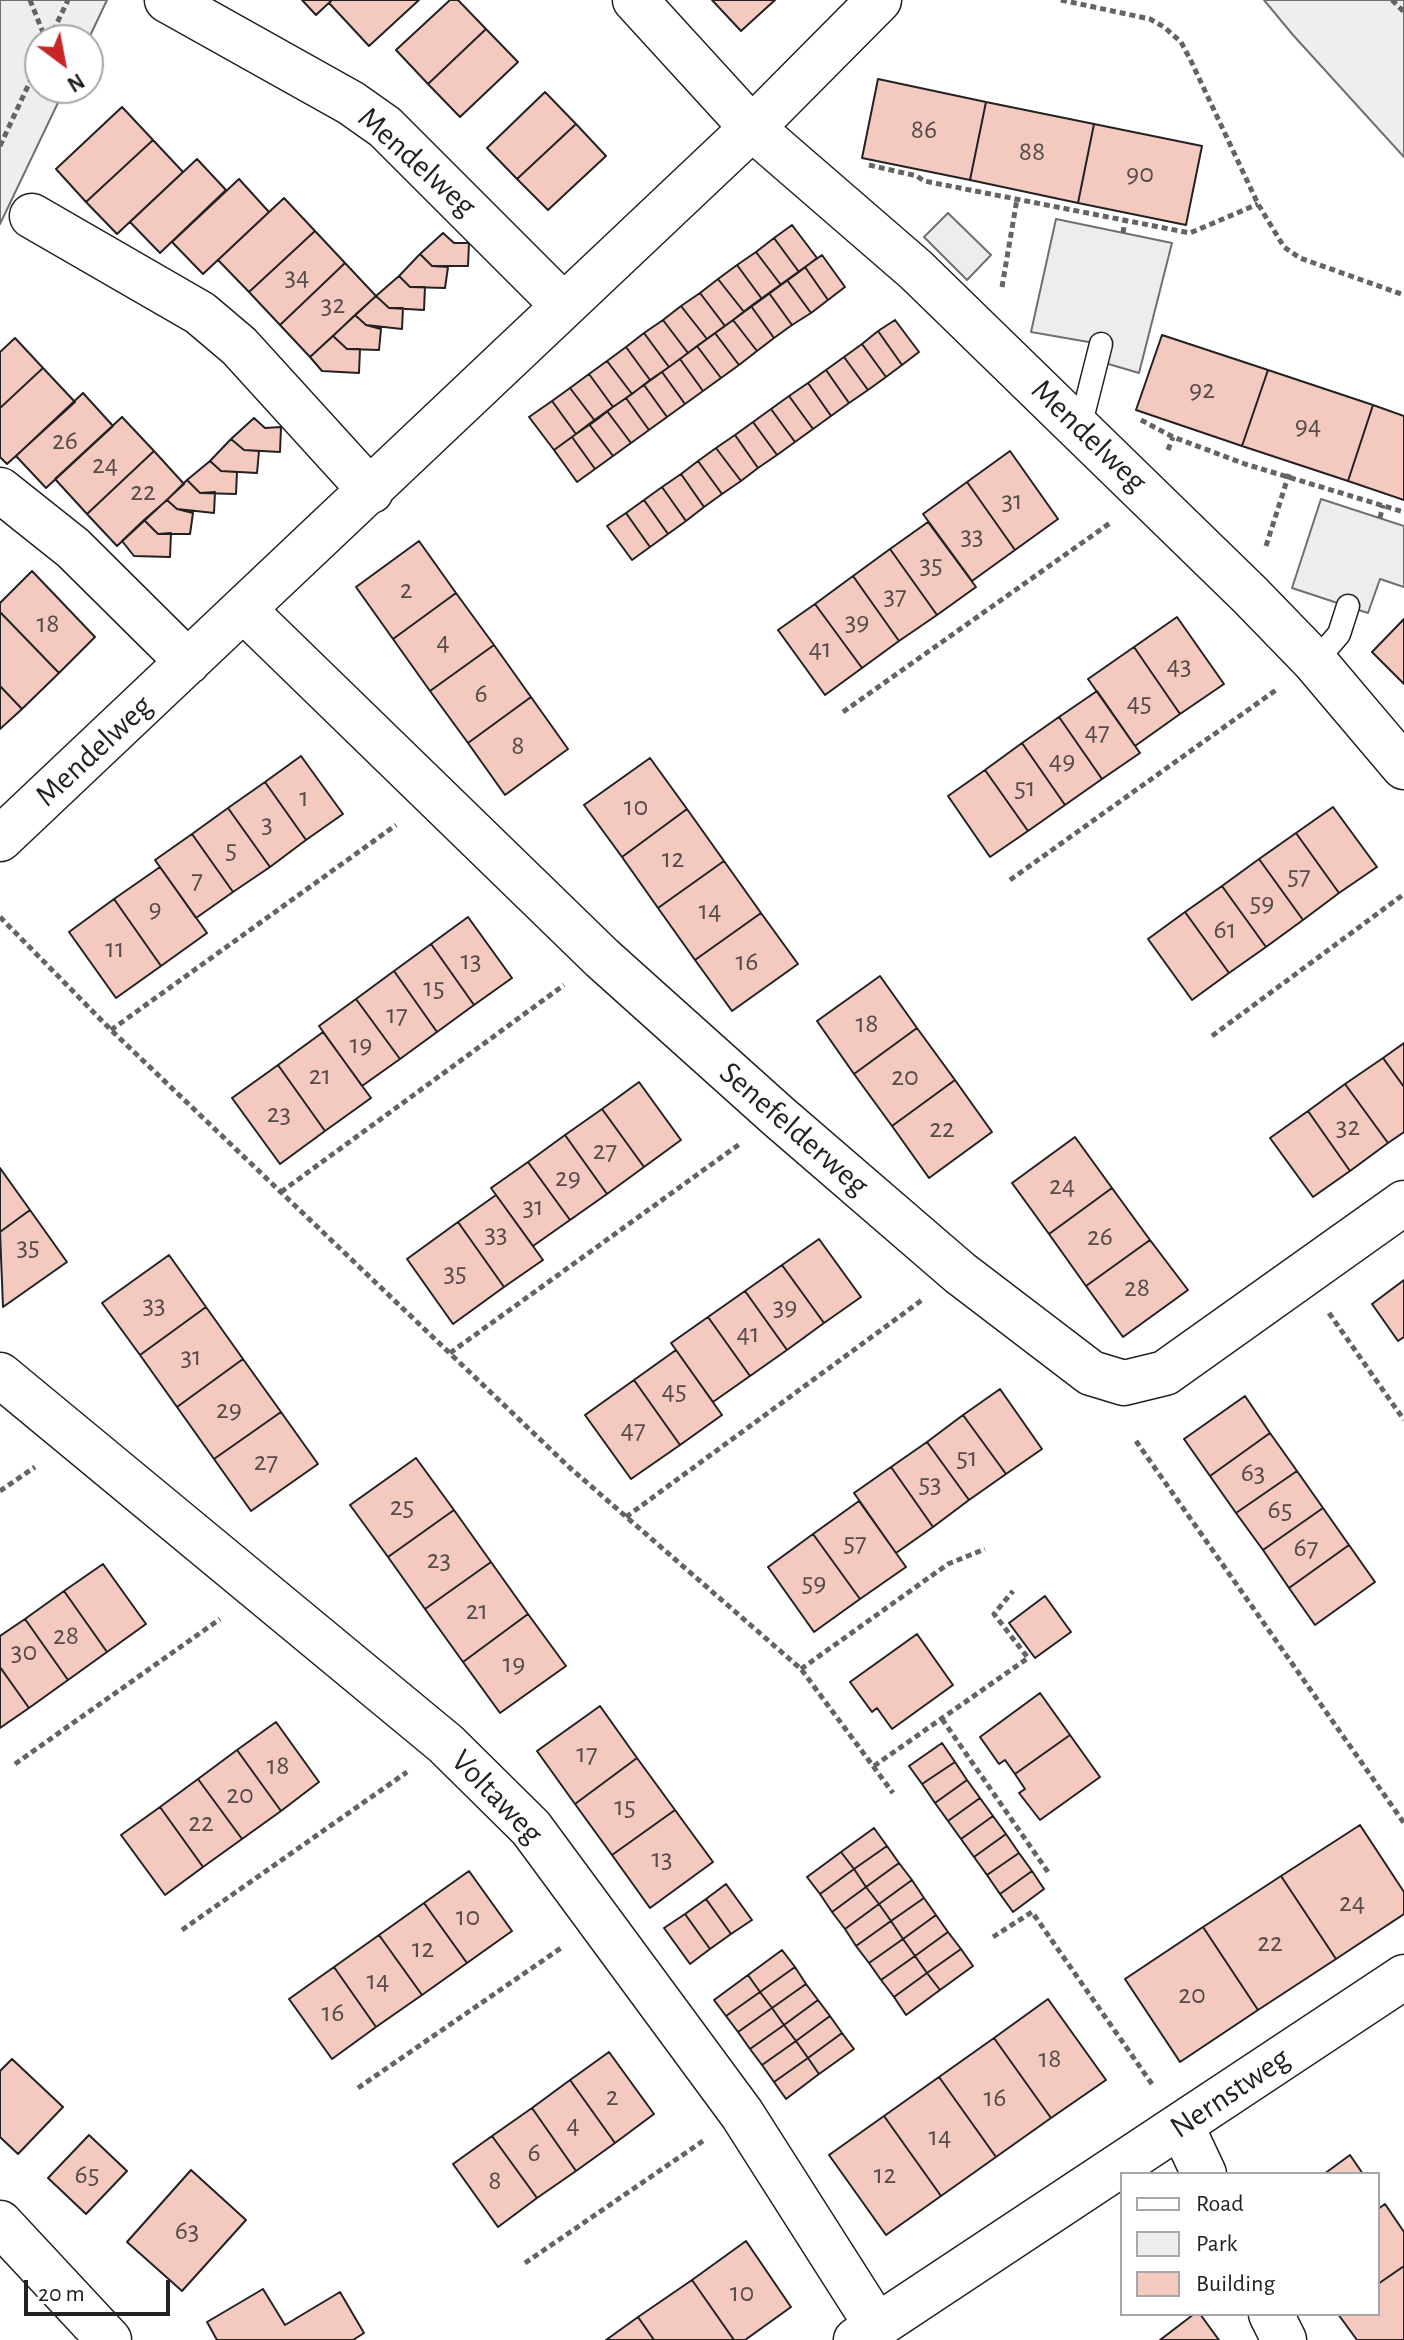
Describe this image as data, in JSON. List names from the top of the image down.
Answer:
{
  "streets": {
    "street": [
      "Mendelweg",
      "Senefelderweg",
      "Voltaweg",
      "Nernstweg"
    ]
  },
  "crossings": [
    ["Mendelweg", "Senefelderweg"],
    ["Voltaweg", "Nernstweg"]
  ],
  "house_numbers": [
    "86",
    "88",
    "90",
    "34",
    "32",
    "92",
    "94",
    "26",
    "24",
    "22",
    "31",
    "33",
    "35",
    "2",
    "37",
    "39",
    "18",
    "4",
    "41",
    "43",
    "6",
    "45",
    "47",
    "8",
    "49",
    "51",
    "1",
    "10",
    "3",
    "5",
    "12",
    "57",
    "7",
    "59",
    "9",
    "14",
    "61",
    "11",
    "13",
    "16",
    "15",
    "17",
    "18",
    "19",
    "21",
    "20",
    "23",
    "32",
    "22",
    "27",
    "29",
    "24",
    "31",
    "33",
    "26",
    "35",
    "35",
    "28",
    "33",
    "39",
    "41",
    "31",
    "45",
    "29",
    "47",
    "51",
    "27",
    "63",
    "53",
    "25",
    "65",
    "57",
    "67",
    "23",
    "59",
    "21",
    "28",
    "30",
    "19",
    "17",
    "18",
    "20",
    "15",
    "22",
    "13",
    "24",
    "10",
    "22",
    "12",
    "14",
    "20",
    "16",
    "18",
    "2",
    "16",
    "4",
    "14",
    "6",
    "65",
    "12",
    "8",
    "63",
    "10"
  ],
  "legend": ["Road", "Park", "Building"],
  "scale_bar": "20 m",
  "north": "bottom right"
}
